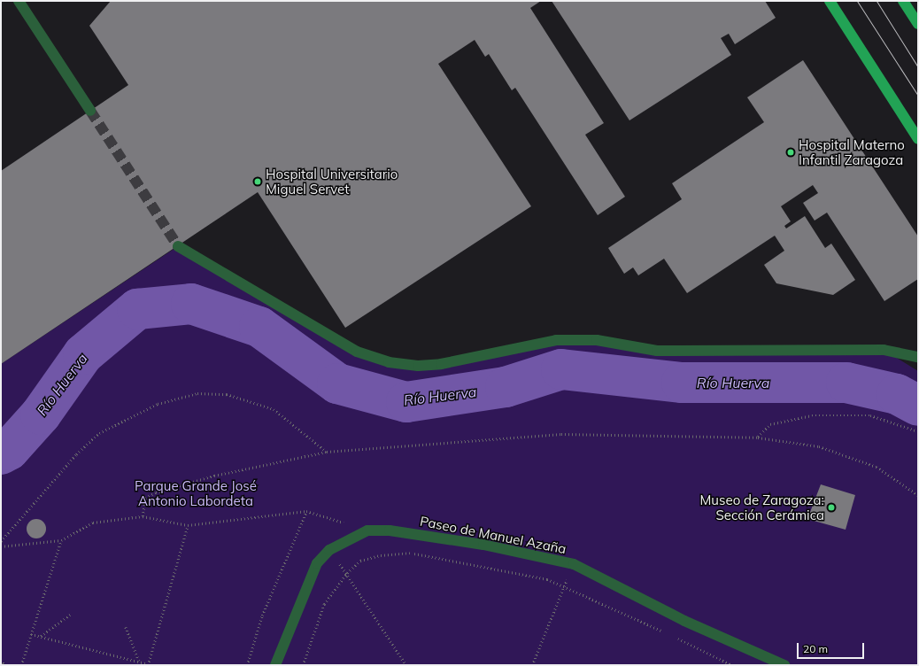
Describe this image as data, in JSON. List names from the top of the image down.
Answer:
{
  "streets": {
    "street": ["Paseo de Manuel Azaña"]
  },
  "water": ["Río Huerva"],
  "parks": ["Parque Grande José Antonio Labordeta"],
  "places": ["Hospital Materno Infantil Zaragoza", "Hospital Universitario Miguel Servet", "Museo de Zaragoza: Sección Cerámica"],
  "scale_bar": "20 m"
}
